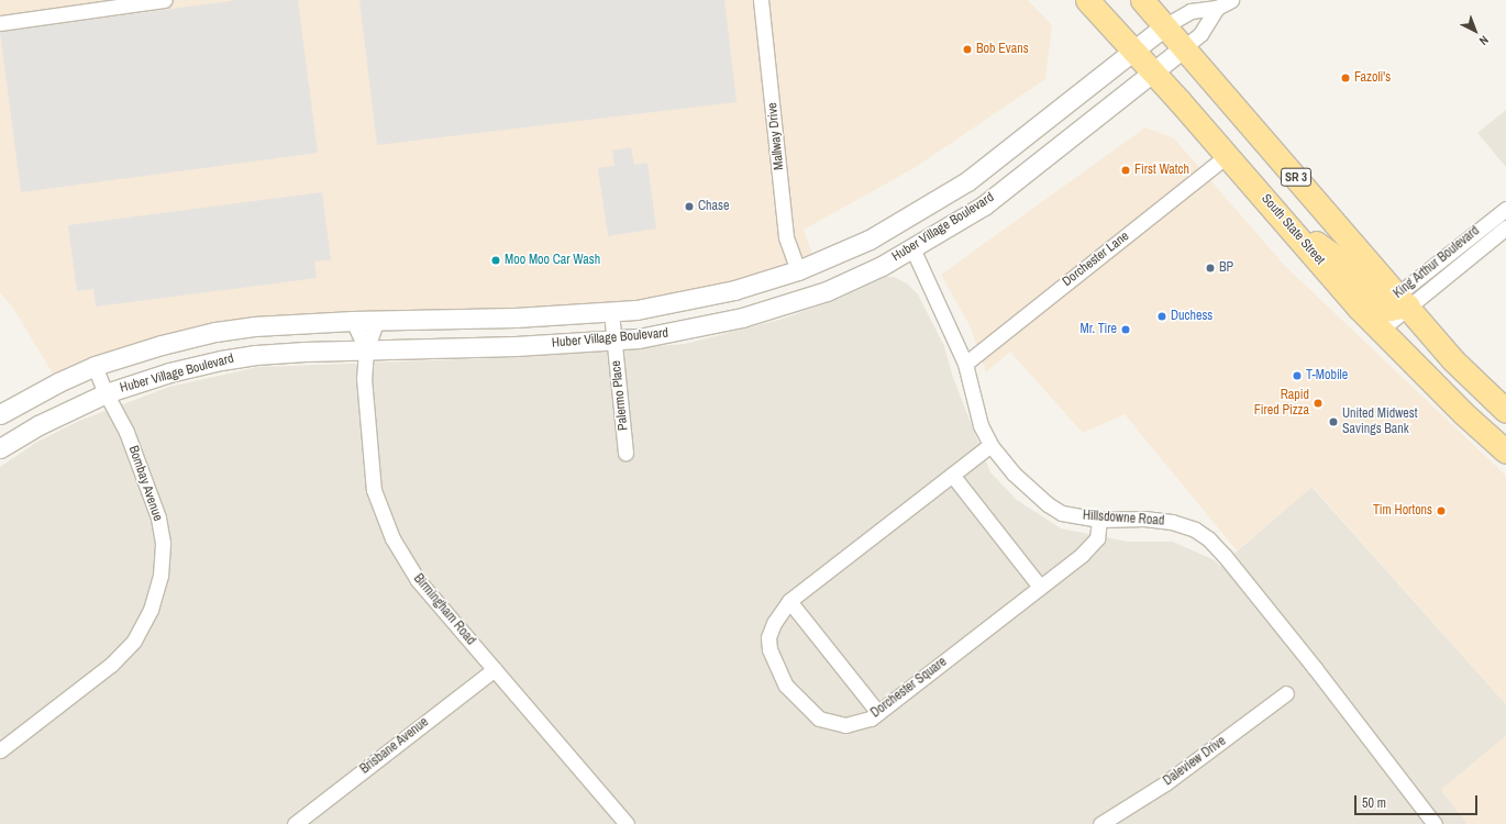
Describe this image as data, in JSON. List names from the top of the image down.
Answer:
{
  "streets": {
    "main road": ["SR 3", "South State Street"],
    "street": [
      "Mallway Drive",
      "Huber Village Boulevard",
      "Dorchester Lane",
      "King Arthur Boulevard",
      "Palermo Place",
      "Bombay Avenue",
      "Hillsdowne Road",
      "Birmingham Road",
      "Dorchester Square",
      "Brisbane Avenue",
      "Daleview Drive"
    ]
  },
  "crossings": [
    ["Mallway Drive", "Huber Village Boulevard"],
    ["Huber Village Boulevard", "South State Street"],
    ["Huber Village Boulevard", "Palermo Place"],
    ["Huber Village Boulevard", "Bombay Avenue"],
    ["Huber Village Boulevard", "Hillsdowne Road"],
    ["Huber Village Boulevard", "Birmingham Road"],
    ["South State Street", "Dorchester Lane"],
    ["South State Street", "King Arthur Boulevard"],
    ["Dorchester Lane", "Hillsdowne Road"],
    ["Hillsdowne Road", "Dorchester Square"],
    ["Birmingham Road", "Brisbane Avenue"]
  ],
  "places": [
    "Bob Evans",
    "Fazoli's",
    "First Watch",
    "Chase",
    "Moo Moo Car Wash",
    "BP",
    "Duchess",
    "Mr. Tire",
    "T-Mobile",
    "Rapid Fired Pizza",
    "United Midwest Savings Bank",
    "Tim Hortons"
  ],
  "scale_bar": "50 m",
  "north": "bottom right"
}
